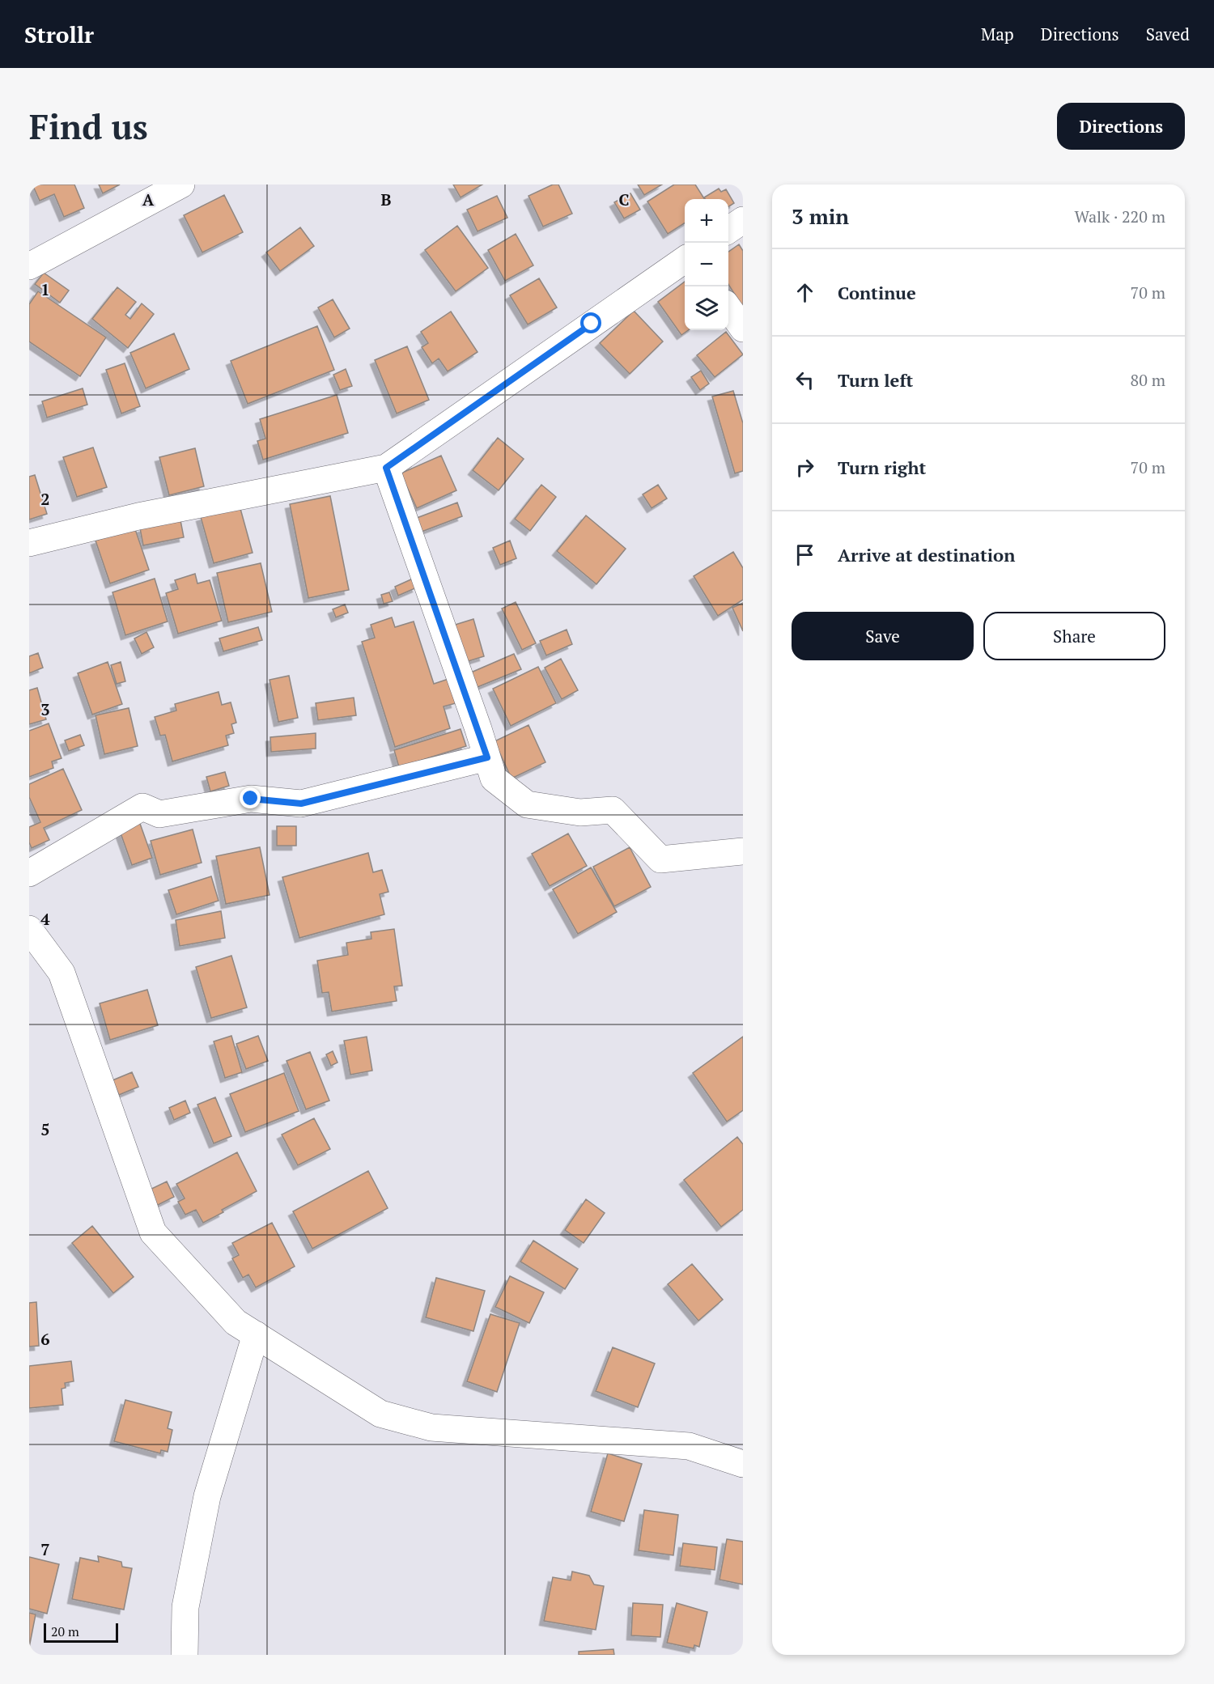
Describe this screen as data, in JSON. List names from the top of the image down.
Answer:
{
  "scale_bar": "20 m",
  "page": {
    "header": "Strollr",
    "nav": ["Map", "Directions", "Saved"],
    "buttons": [
      "Directions",
      ["Save", "Share"]
    ],
    "title": "Find us",
    "heading": ["3 min", "Walk · 220 m"],
    "map_buttons": ["+", "−"],
    "list": [
      ["Continue", "70 m"],
      ["Turn left", "80 m"],
      ["Turn right", "70 m"],
      "Arrive at destination"
    ],
    "scale": "20 m"
  },
  "grid": {
    "columns": ["A", "B", "C"],
    "rows": [
      "1",
      "2",
      "3",
      "4",
      "5",
      "6",
      "7"
    ]
  }
}
